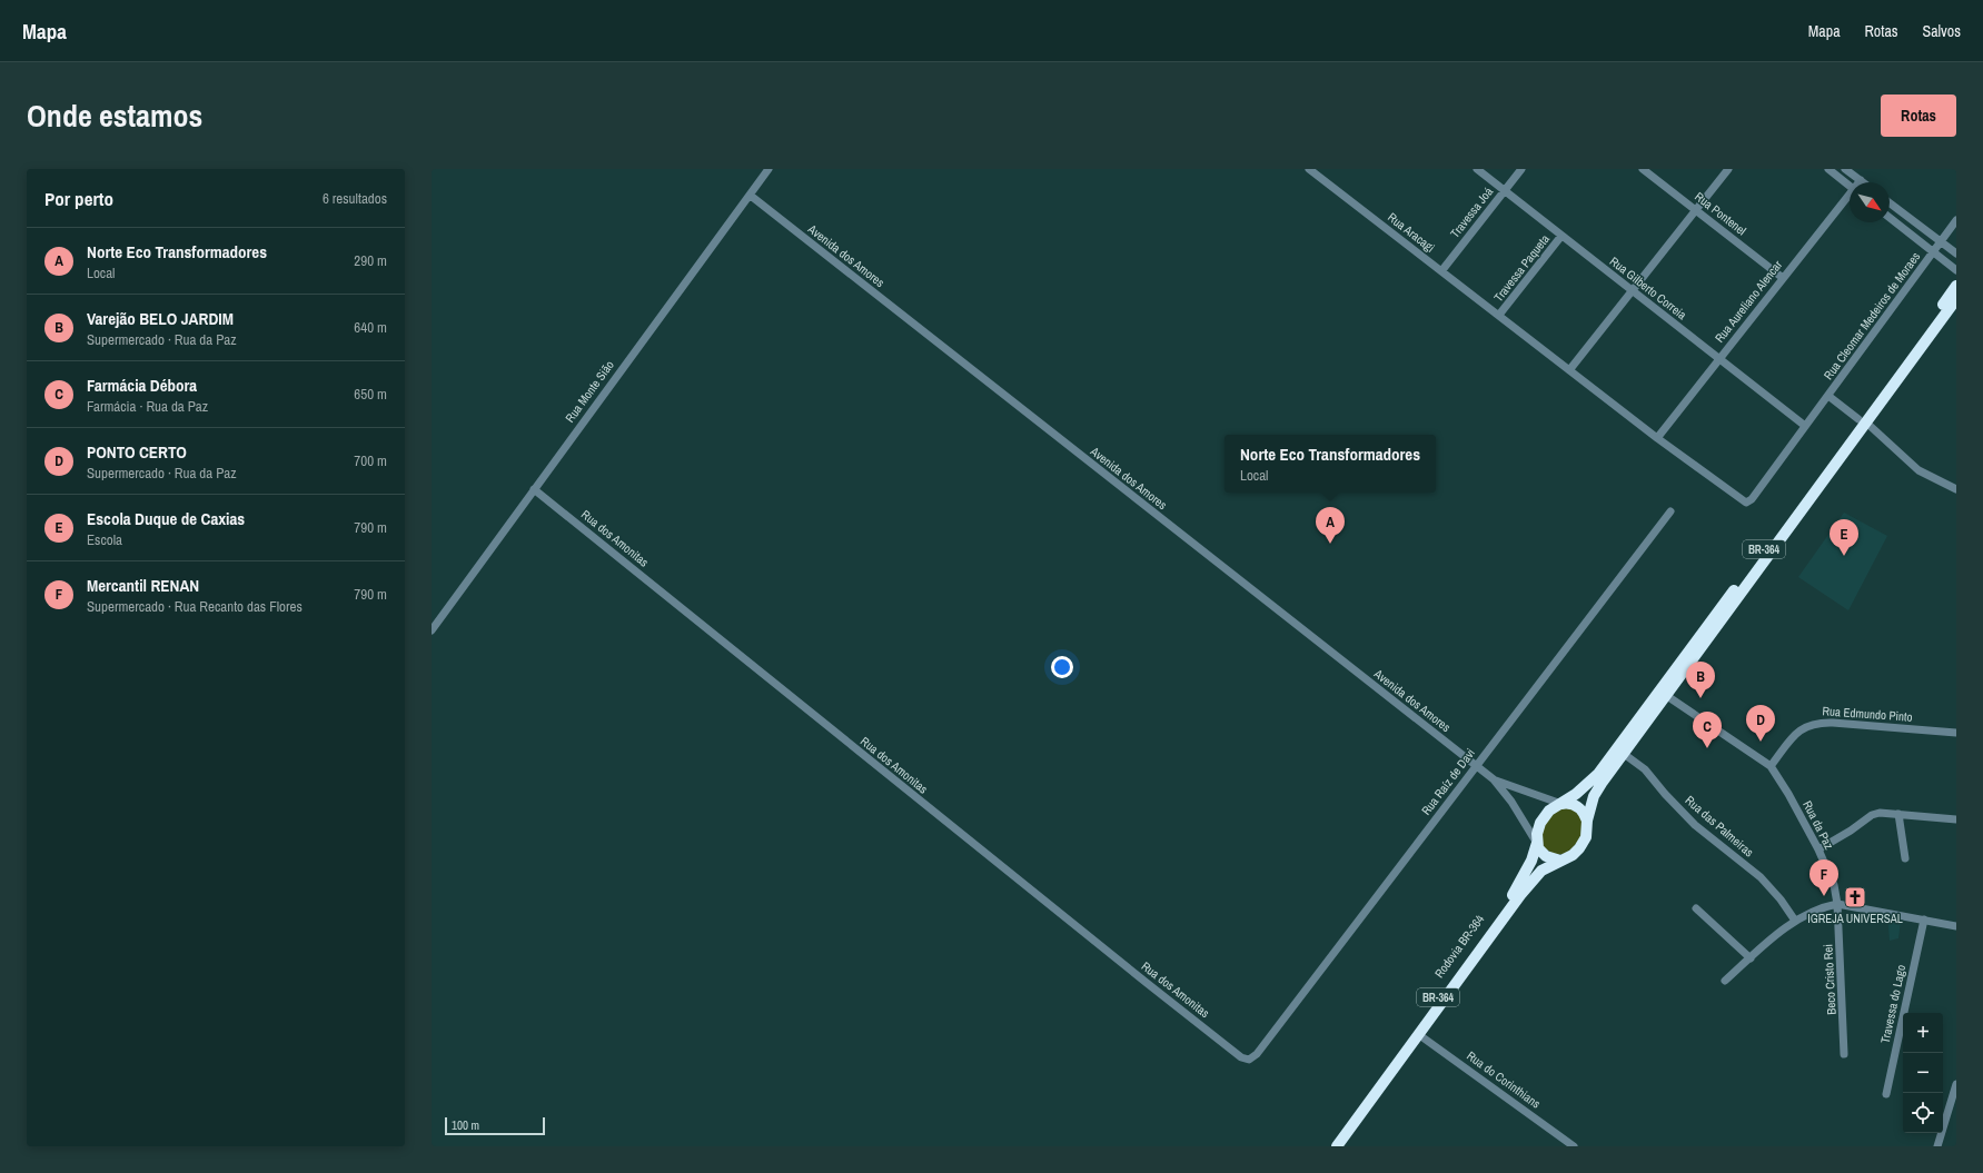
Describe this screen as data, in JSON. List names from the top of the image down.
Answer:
{
  "streets": {
    "highway": ["BR-364", "Rodovia BR-364"],
    "street": [
      "Travessa Joá",
      "Rua Pontenel",
      "Rua Aracagi",
      "Avenida dos Amores",
      "Travessa Paqueta",
      "Rua Gilberto Correia",
      "Rua Aureliano Alencar",
      "Rua Cleomar Medeiros de Moraes",
      "Rua Monte Sião",
      "Rua dos Amonitas",
      "Rua Edmundo Pinto",
      "Rua Raíz de Davi",
      "Rua da Paz",
      "Rua das Palmeiras",
      "Beco Cristo Rei",
      "Travessa do Lago",
      "Rua do Corinthians"
    ]
  },
  "crossings": [
    ["Travessa Joá", "Rua Aracagi"],
    ["Travessa Joá", "Rua Gilberto Correia"],
    ["Rua Pontenel", "Rua Aureliano Alencar"],
    ["Rua Aracagi", "Travessa Paqueta"],
    ["Avenida dos Amores", "Rua Monte Sião"],
    ["Avenida dos Amores", "BR-364"],
    ["Avenida dos Amores", "Rua Raíz de Davi"],
    ["Avenida dos Amores", "Rodovia BR-364"],
    ["Travessa Paqueta", "Rua Gilberto Correia"],
    ["Rua Gilberto Correia", "Rua Aureliano Alencar"],
    ["Rua Gilberto Correia", "Rua Cleomar Medeiros de Moraes"],
    ["Rua Monte Sião", "Rua dos Amonitas"],
    ["Rua dos Amonitas", "Rua Raíz de Davi"],
    ["BR-364", "Rua da Paz"],
    ["BR-364", "Rua das Palmeiras"],
    ["BR-364", "Rodovia BR-364"],
    ["BR-364", "Rua do Corinthians"],
    ["Rua Edmundo Pinto", "Rua da Paz"],
    ["Rua da Paz", "Beco Cristo Rei"]
  ],
  "places": {
    "church": ["IGREJA UNIVERSAL"]
  },
  "scale_bar": "100 m",
  "north": "bottom right",
  "page": {
    "header": "Mapa",
    "nav": ["Mapa", "Rotas", "Salvos"],
    "title": "Onde estamos",
    "buttons": "Rotas",
    "heading": ["Por perto", "6 resultados"],
    "list": [
      {
        "mark": "A",
        "name": "Norte Eco Transformadores",
        "note": "Local",
        "value": "290 m"
      },
      {
        "mark": "B",
        "name": "Varejão BELO JARDIM",
        "note": "Supermercado · Rua da Paz",
        "value": "640 m"
      },
      {
        "mark": "C",
        "name": "Farmácia Débora",
        "note": "Farmácia · Rua da Paz",
        "value": "650 m"
      },
      {
        "mark": "D",
        "name": "PONTO CERTO",
        "note": "Supermercado · Rua da Paz",
        "value": "700 m"
      },
      {
        "mark": "E",
        "name": "Escola Duque de Caxias",
        "note": "Escola",
        "value": "790 m"
      },
      {
        "mark": "F",
        "name": "Mercantil RENAN",
        "note": "Supermercado · Rua Recanto das Flores",
        "value": "790 m"
      }
    ],
    "popup": ["Norte Eco Transformadores", "Local"],
    "pins": [
      "A",
      "E",
      "B",
      "D",
      "C",
      "F"
    ],
    "map_buttons": ["+", "−"],
    "scale": "100 m"
  }
}
